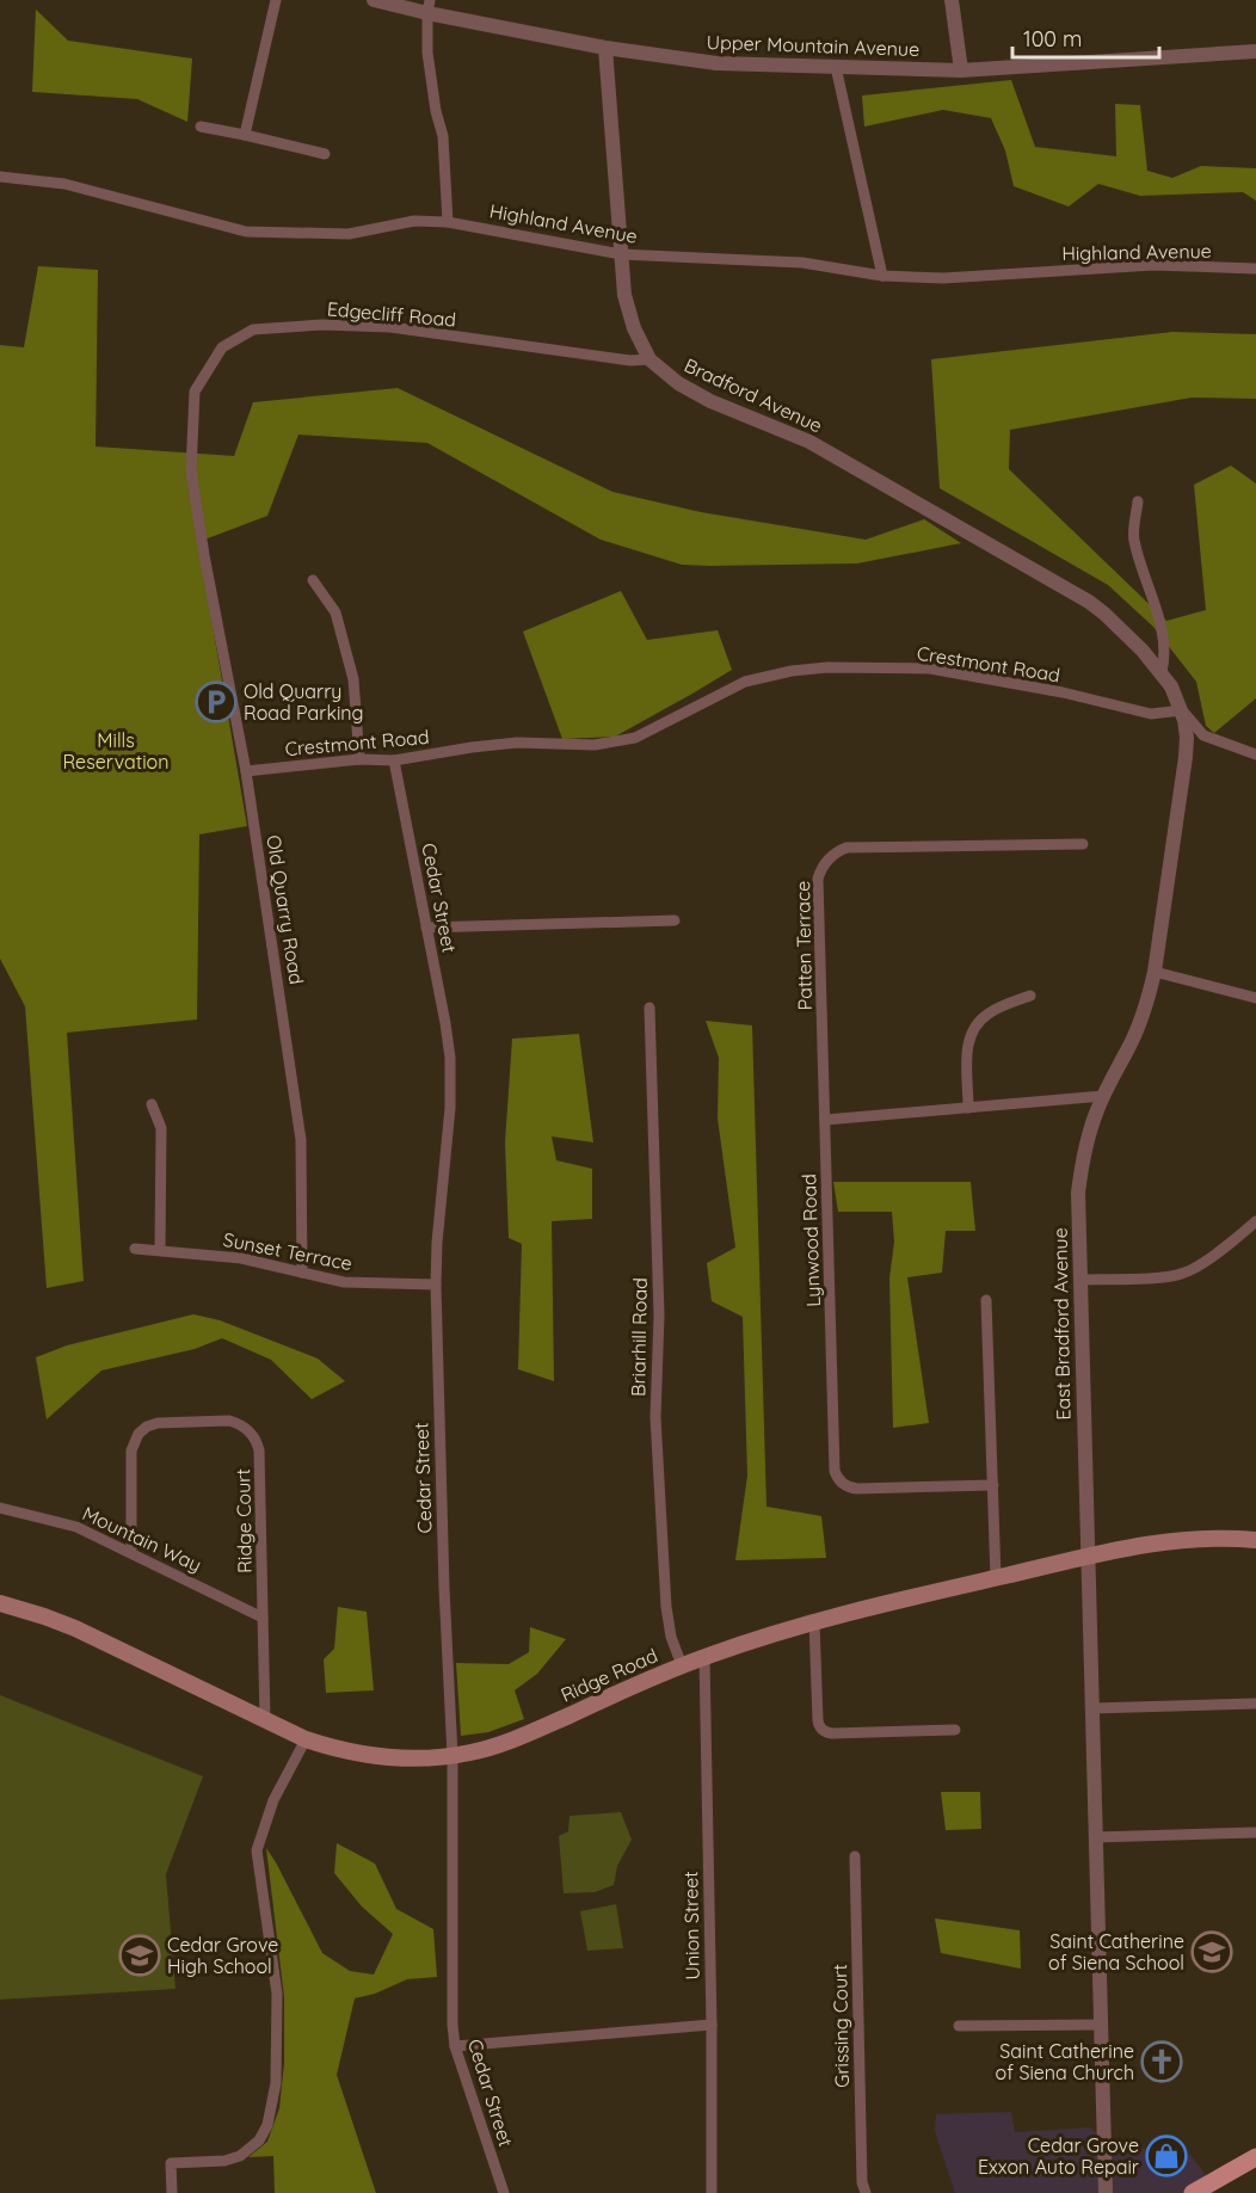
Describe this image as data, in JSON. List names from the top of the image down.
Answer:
{
  "streets": {
    "main road": ["Ridge Road"],
    "street": [
      "Upper Mountain Avenue",
      "Highland Avenue",
      "Edgecliff Road",
      "Bradford Avenue",
      "Crestmont Road",
      "Cedar Street",
      "Old Quarry Road",
      "Patten Terrace",
      "Lynwood Road",
      "Sunset Terrace",
      "East Bradford Avenue",
      "Briarhill Road",
      "Ridge Court",
      "Mountain Way",
      "Union Street",
      "Grissing Court"
    ]
  },
  "crossings": [
    ["Upper Mountain Avenue", "Bradford Avenue"],
    ["Highland Avenue", "Bradford Avenue"],
    ["Edgecliff Road", "Bradford Avenue"],
    ["Edgecliff Road", "Old Quarry Road"],
    ["Bradford Avenue", "East Bradford Avenue"],
    ["Crestmont Road", "Cedar Street"],
    ["Crestmont Road", "Old Quarry Road"],
    ["Crestmont Road", "East Bradford Avenue"],
    ["Cedar Street", "Sunset Terrace"],
    ["Cedar Street", "Ridge Road"],
    ["Old Quarry Road", "Sunset Terrace"],
    ["Patten Terrace", "Lynwood Road"],
    ["East Bradford Avenue", "Ridge Road"],
    ["Briarhill Road", "Ridge Road"],
    ["Ridge Court", "Mountain Way"],
    ["Ridge Court", "Ridge Road"],
    ["Ridge Road", "Union Street"]
  ],
  "parks": ["Mills Reservation"],
  "places": {
    "parking": ["Old Quarry Road Parking"],
    "school or university": ["Saint Catherine of Siena School", "Cedar Grove High School"],
    "church": ["Saint Catherine of Siena Church"],
    "shop": ["Cedar Grove Exxon Auto Repair"]
  },
  "scale_bar": "100 m"
}
